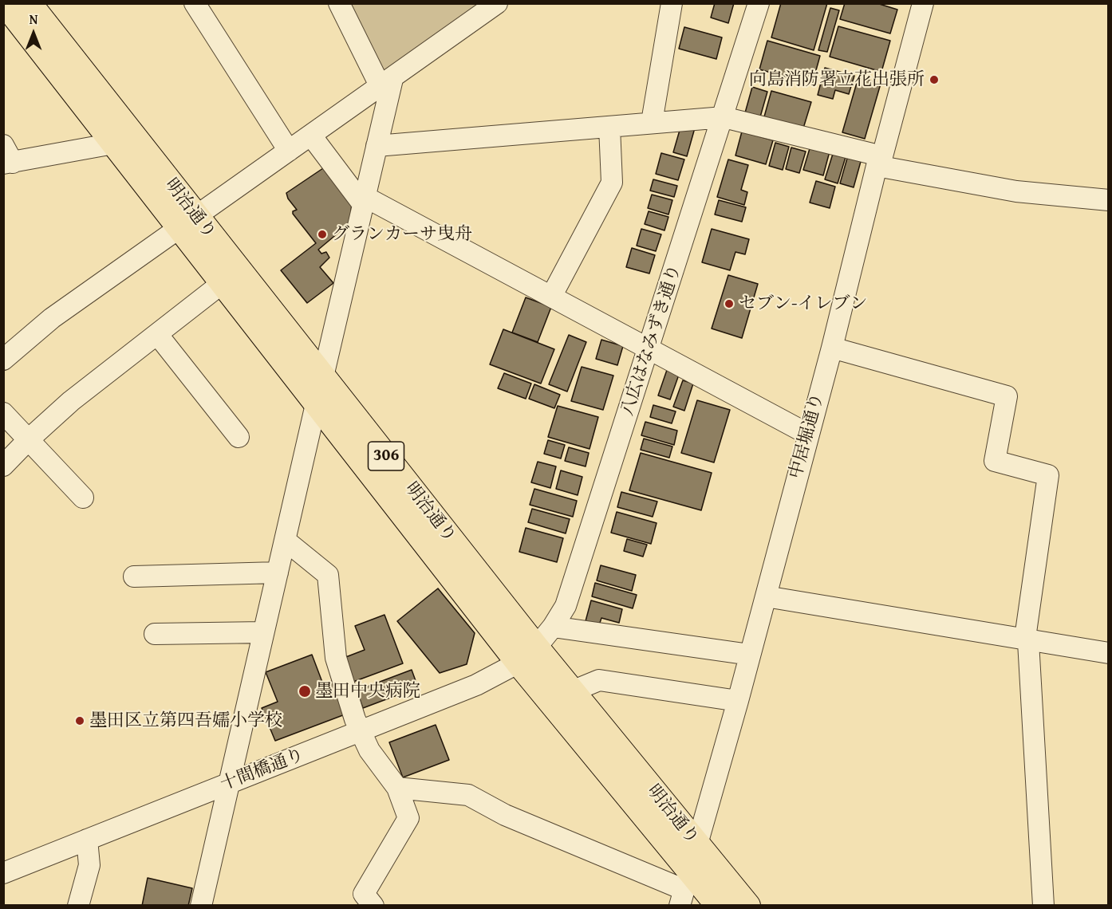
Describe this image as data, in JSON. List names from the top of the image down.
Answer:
{
  "streets": {
    "main road": ["明治通り", "306"],
    "street": ["八広はなみずき通り", "中居堀通り", "十間橋通り"]
  },
  "crossings": [
    ["明治通り", "八広はなみずき通り"],
    ["明治通り", "中居堀通り"],
    ["明治通り", "十間橋通り"],
    ["八広はなみずき通り", "十間橋通り"]
  ],
  "places": [
    "向島消防署立花出張所",
    "グランカーサ曳舟",
    "セブン-イレブン",
    "墨田中央病院",
    "墨田区立第四吾嬬小学校"
  ],
  "north": "top"
}
